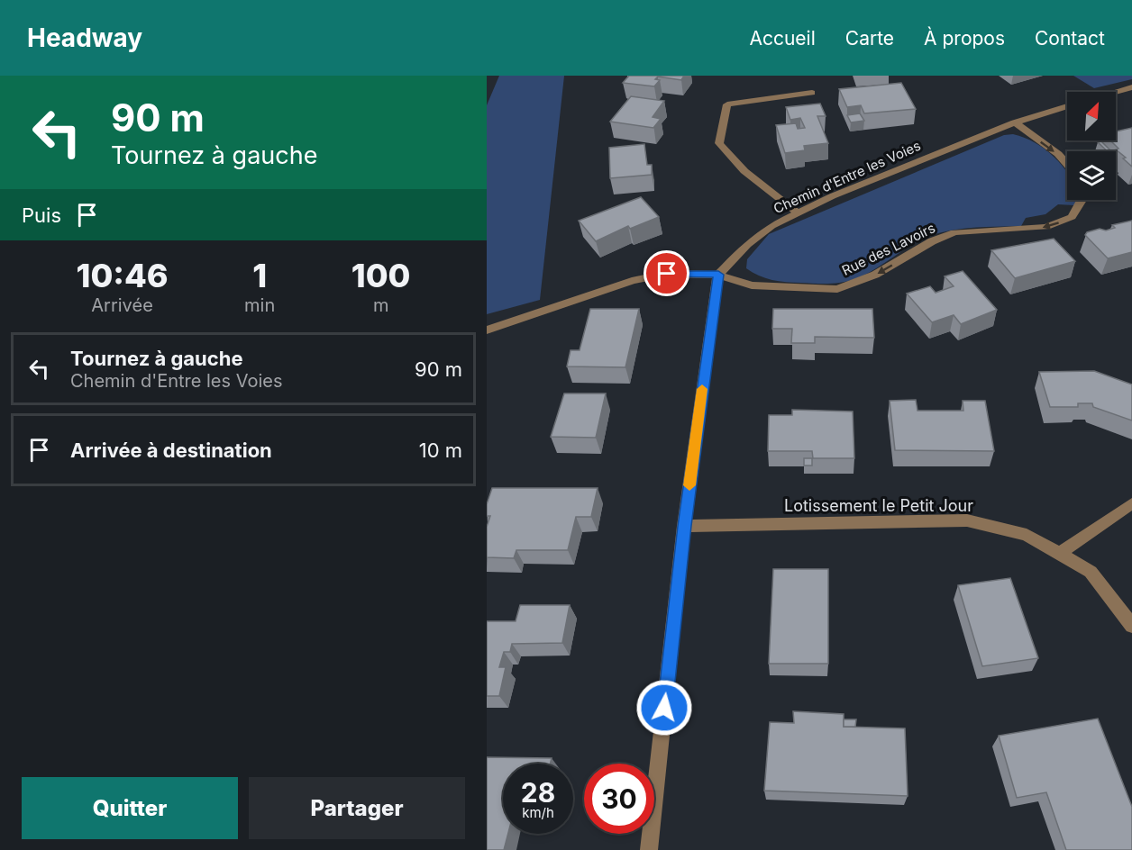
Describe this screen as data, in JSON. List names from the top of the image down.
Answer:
{
  "streets": {
    "street": ["Chemin d'Entre les Voies", "Rue des Lavoirs", "Lotissement le Petit Jour"]
  },
  "crossings": [
    ["Chemin d'Entre les Voies", "Rue des Lavoirs"]
  ],
  "one_way": ["Rue des Lavoirs"],
  "north": "top right",
  "page": {
    "header": "Headway",
    "nav": [
      "Accueil",
      "Carte",
      "À propos",
      "Contact"
    ],
    "turn": ["90 m", "Tournez à gauche"],
    "then": "Puis",
    "eta": [
      "10:46",
      "Arrivée",
      "1",
      "min",
      "100",
      "m"
    ],
    "list": [
      {
        "name": "Tournez à gauche",
        "note": "Chemin d'Entre les Voies",
        "value": "90 m"
      },
      {
        "name": "Arrivée à destination",
        "value": "10 m"
      }
    ],
    "speed": "28 km/h",
    "limit": "30",
    "buttons": ["Quitter", "Partager"]
  }
}
